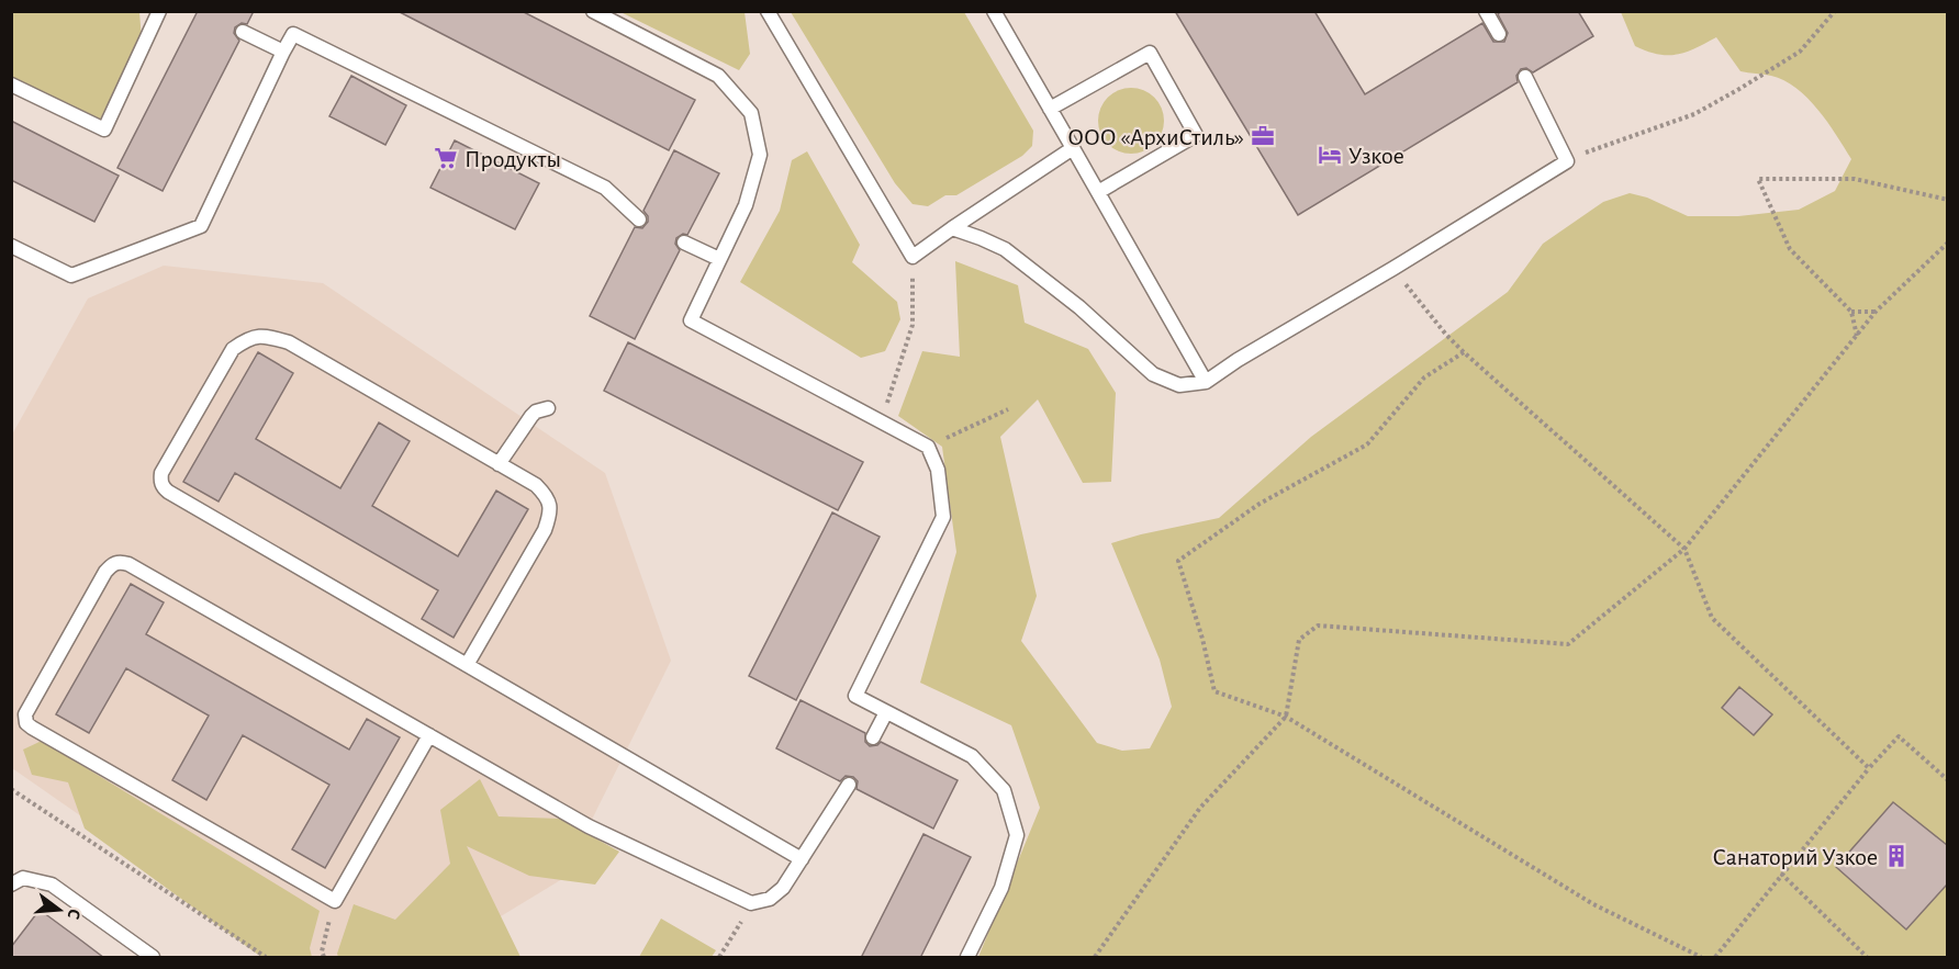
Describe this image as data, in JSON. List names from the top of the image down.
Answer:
{
  "places": {
    "office": ["ООО «АрхиСтиль»"],
    "hotel": ["Узкое"],
    "supermarket": ["Продукты"],
    "building": ["Санаторий Узкое"]
  },
  "north": "right"
}
